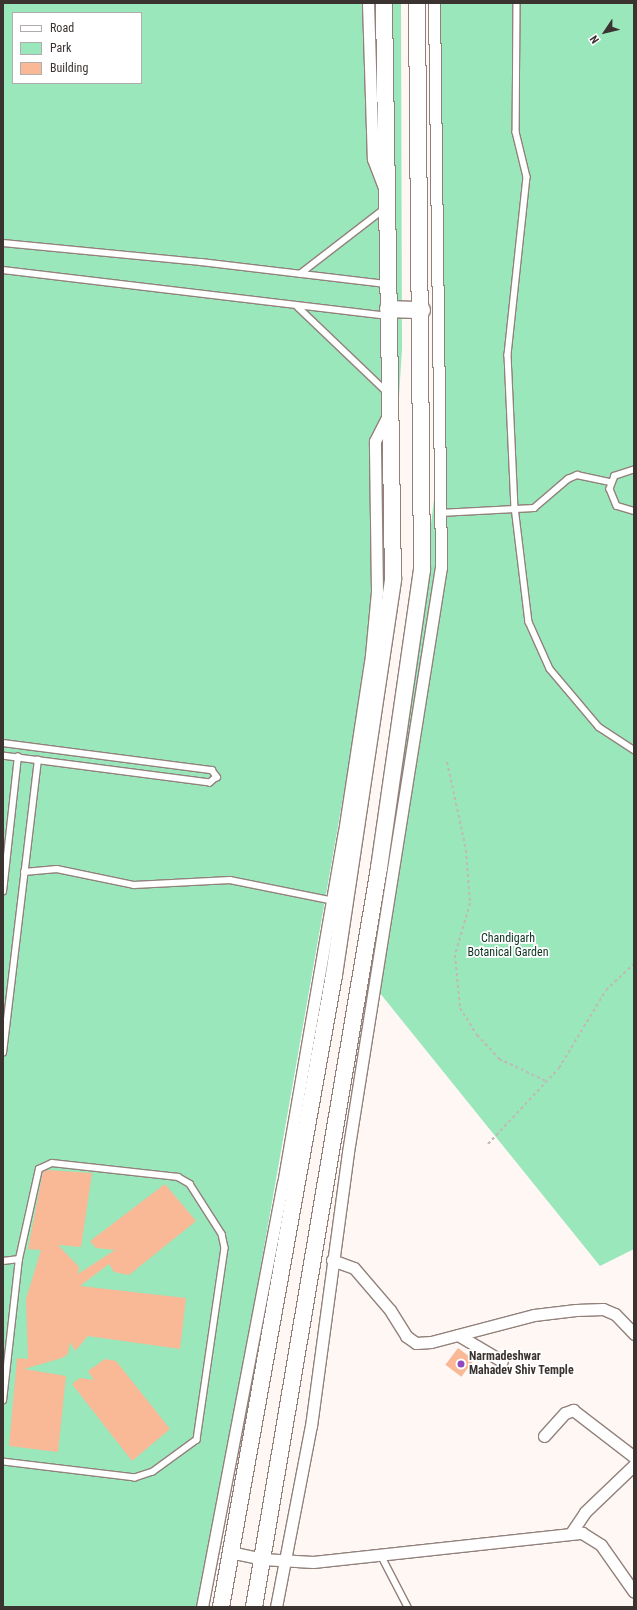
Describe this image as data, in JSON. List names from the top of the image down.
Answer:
{
  "parks": ["Chandigarh Botanical Garden"],
  "places": ["Narmadeshwar Mahadev Shiv Temple"],
  "legend": ["Road", "Park", "Building"],
  "north": "bottom left"
}
